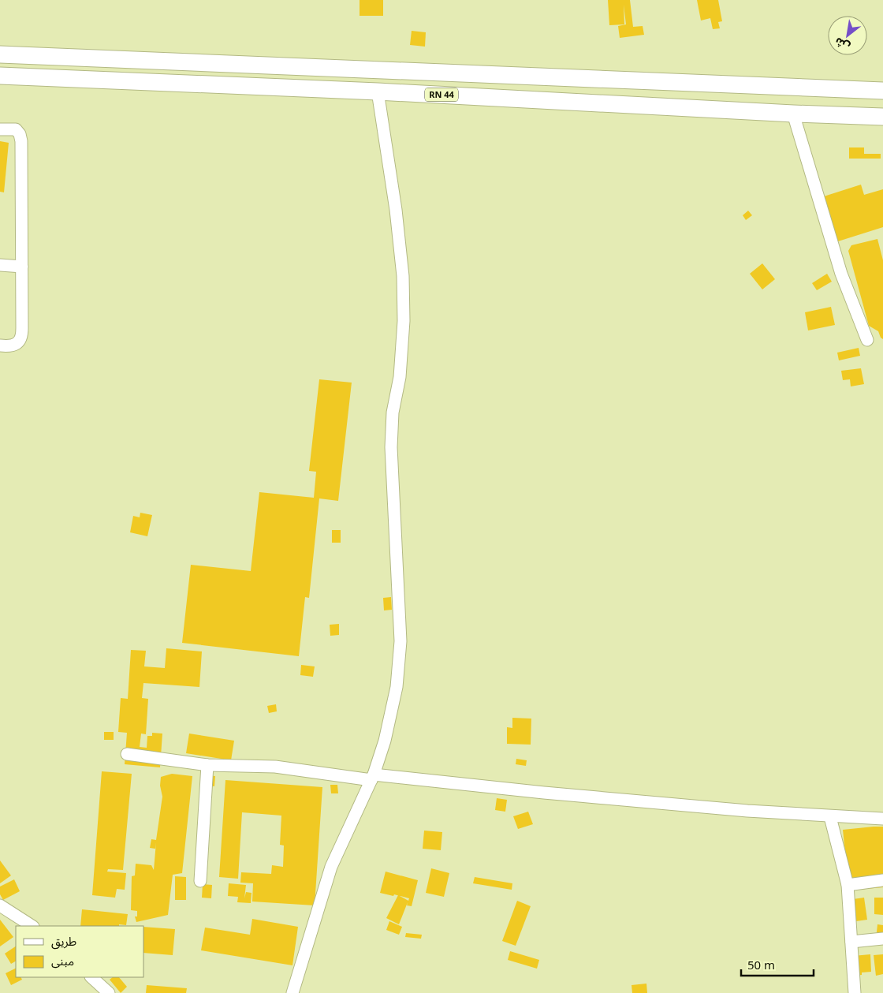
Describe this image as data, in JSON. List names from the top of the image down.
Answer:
{
  "streets": {
    "highway": ["RN 44"]
  },
  "legend": ["طريق", "مبنى"],
  "scale_bar": "50 m",
  "north": "bottom left"
}
